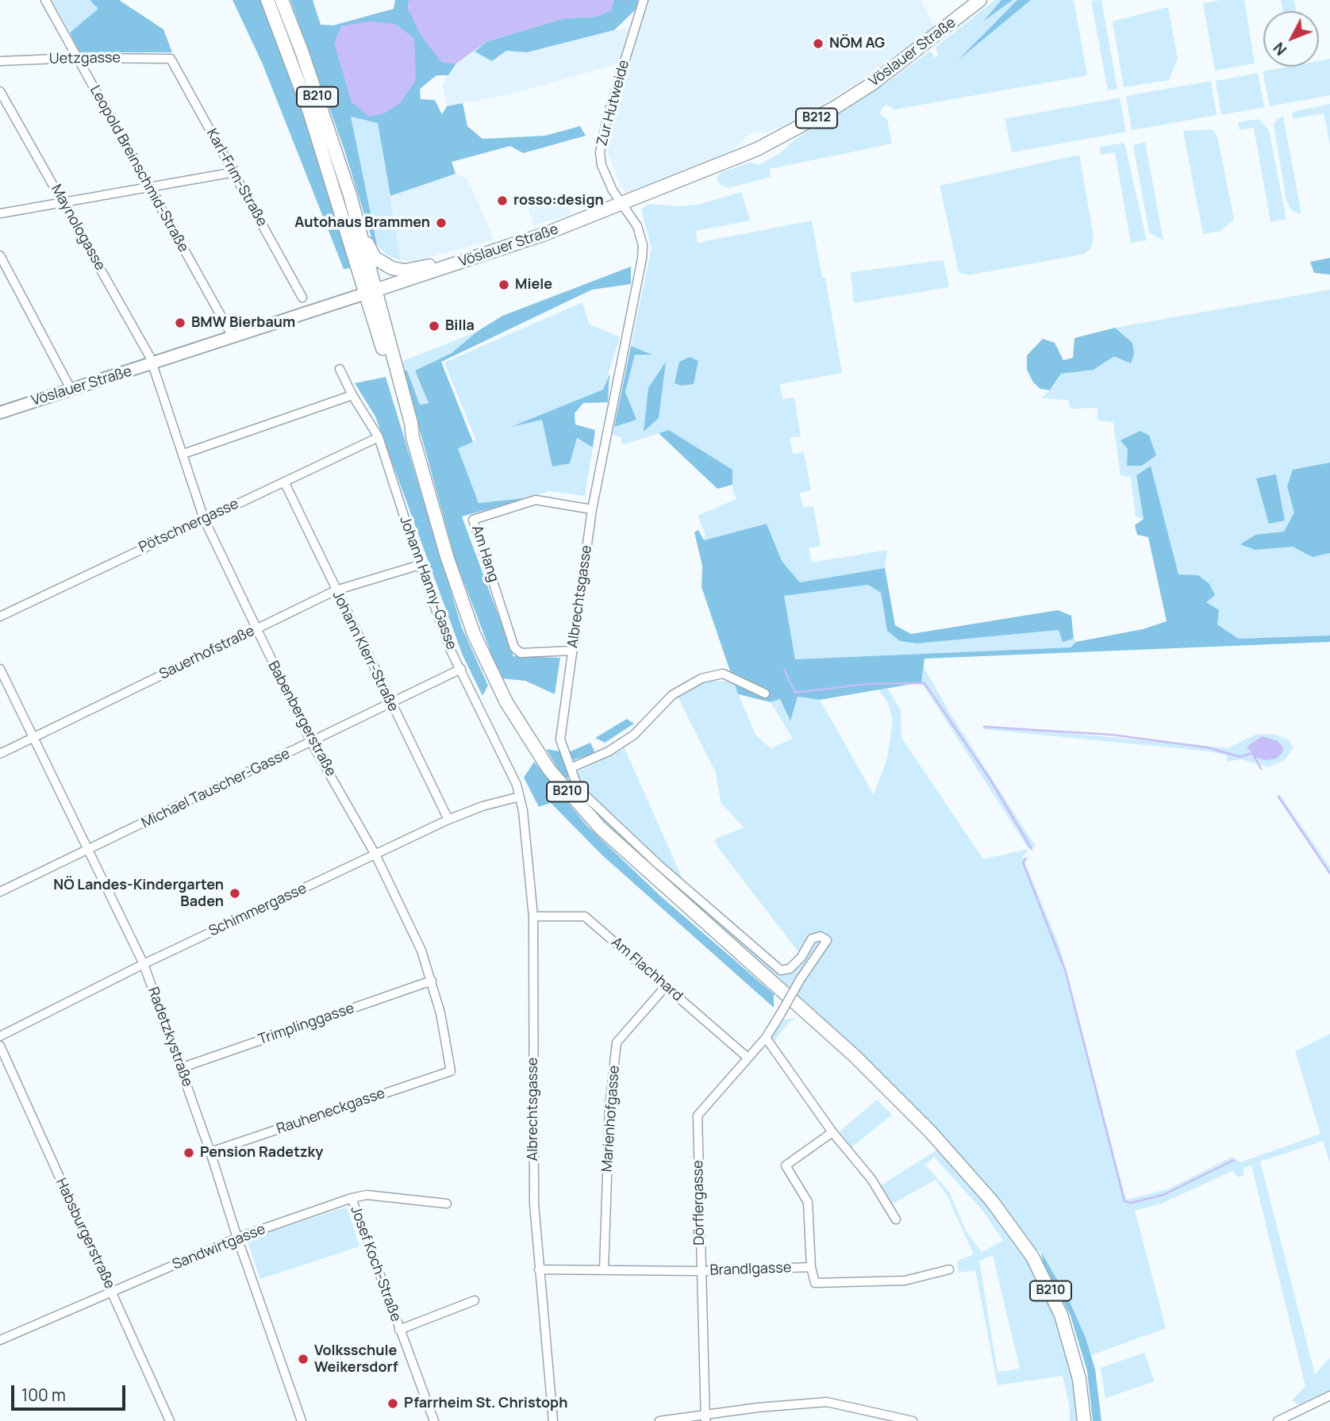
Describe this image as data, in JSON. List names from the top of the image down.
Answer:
{
  "streets": {
    "main road": ["Vöslauer Straße", "B210", "B212"],
    "street": [
      "Uetzgasse",
      "Zur Hutweide",
      "Leopold Breinschmid-Straße",
      "Karl-Frim-Straße",
      "Maynologasse",
      "Pötschnergasse",
      "Am Hang",
      "Johann Hanny-Gasse",
      "Albrechtsgasse",
      "Johann Klerr-Straße",
      "Sauerhofstraße",
      "Babenbergerstraße",
      "Michael Tauscher-Gasse",
      "Schimmergasse",
      "Am Flachhard",
      "Trimplinggasse",
      "Radetzkystraße",
      "Rauheneckgasse",
      "Marienhofgasse",
      "Dörflergasse",
      "Habsburgerstraße",
      "Sandwirtgasse",
      "Josef Koch-Straße",
      "Brandlgasse"
    ]
  },
  "crossings": [
    ["Vöslauer Straße", "B210"],
    ["Vöslauer Straße", "Zur Hutweide"],
    ["Vöslauer Straße", "Leopold Breinschmid-Straße"],
    ["Vöslauer Straße", "Maynologasse"],
    ["Vöslauer Straße", "Albrechtsgasse"],
    ["Vöslauer Straße", "Babenbergerstraße"],
    ["Uetzgasse", "Leopold Breinschmid-Straße"],
    ["Uetzgasse", "Karl-Frim-Straße"],
    ["Zur Hutweide", "Albrechtsgasse"],
    ["Maynologasse", "Babenbergerstraße"],
    ["Pötschnergasse", "Johann Hanny-Gasse"],
    ["Pötschnergasse", "Johann Klerr-Straße"],
    ["Pötschnergasse", "Babenbergerstraße"],
    ["Am Hang", "Albrechtsgasse"],
    ["Johann Hanny-Gasse", "Albrechtsgasse"],
    ["Johann Hanny-Gasse", "Sauerhofstraße"],
    ["Johann Hanny-Gasse", "Michael Tauscher-Gasse"],
    ["Johann Hanny-Gasse", "Schimmergasse"],
    ["Albrechtsgasse", "Schimmergasse"],
    ["Albrechtsgasse", "Am Flachhard"],
    ["Albrechtsgasse", "Dörflergasse"],
    ["Albrechtsgasse", "Brandlgasse"],
    ["Johann Klerr-Straße", "Sauerhofstraße"],
    ["Johann Klerr-Straße", "Michael Tauscher-Gasse"],
    ["Johann Klerr-Straße", "Schimmergasse"],
    ["Sauerhofstraße", "Babenbergerstraße"],
    ["Sauerhofstraße", "Radetzkystraße"],
    ["Babenbergerstraße", "Michael Tauscher-Gasse"],
    ["Babenbergerstraße", "Schimmergasse"],
    ["Babenbergerstraße", "Trimplinggasse"],
    ["Babenbergerstraße", "Rauheneckgasse"],
    ["Michael Tauscher-Gasse", "Radetzkystraße"],
    ["Schimmergasse", "Radetzkystraße"],
    ["Am Flachhard", "Marienhofgasse"],
    ["Am Flachhard", "Dörflergasse"],
    ["Trimplinggasse", "Radetzkystraße"],
    ["Radetzkystraße", "Rauheneckgasse"],
    ["Radetzkystraße", "Sandwirtgasse"],
    ["Marienhofgasse", "Brandlgasse"],
    ["Dörflergasse", "Brandlgasse"],
    ["Habsburgerstraße", "Sandwirtgasse"],
    ["Sandwirtgasse", "Josef Koch-Straße"]
  ],
  "places": [
    "NÖM AG",
    "rosso:design",
    "Autohaus Brammen",
    "Miele",
    "BMW Bierbaum",
    "Billa",
    "NÖ Landes-Kindergarten Baden",
    "Pension Radetzky",
    "Volksschule Weikersdorf",
    "Pfarrheim St. Christoph"
  ],
  "scale_bar": "100 m",
  "north": "bottom left"
}
